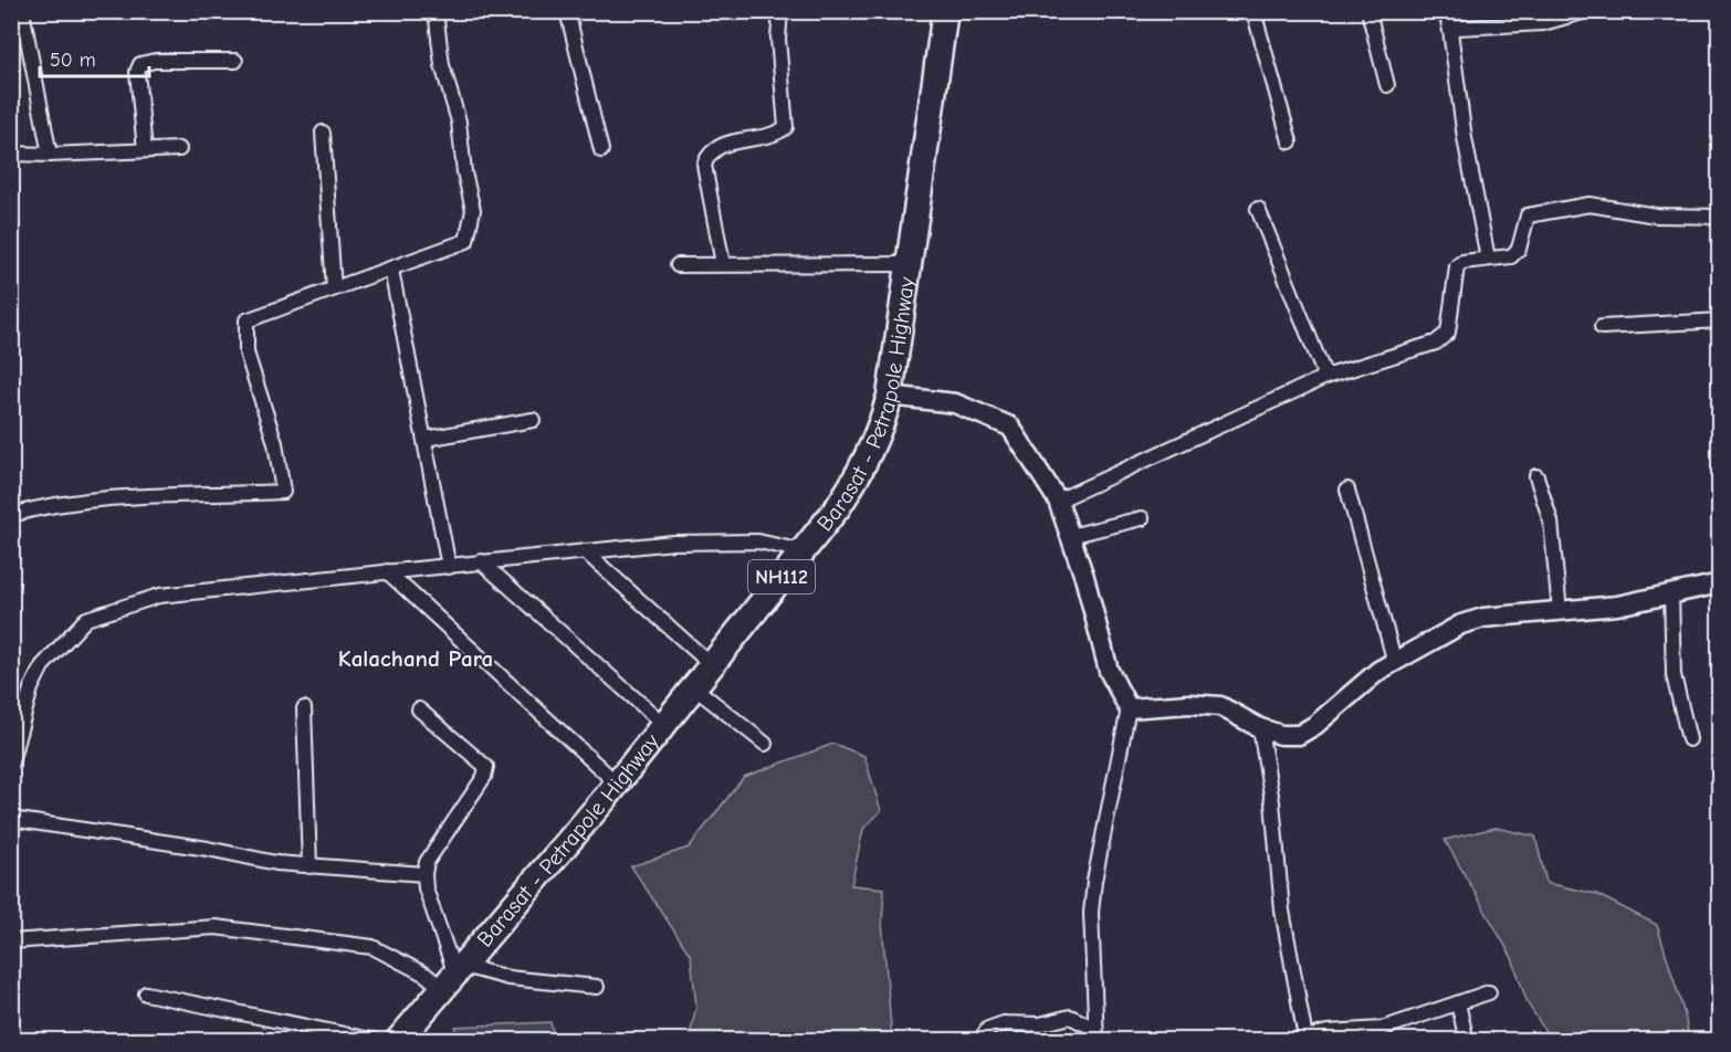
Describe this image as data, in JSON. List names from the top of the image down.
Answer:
{
  "streets": {
    "highway": ["Barasat - Petrapole Highway", "NH112"]
  },
  "districts": ["Kalachand Para"],
  "scale_bar": "50 m"
}
